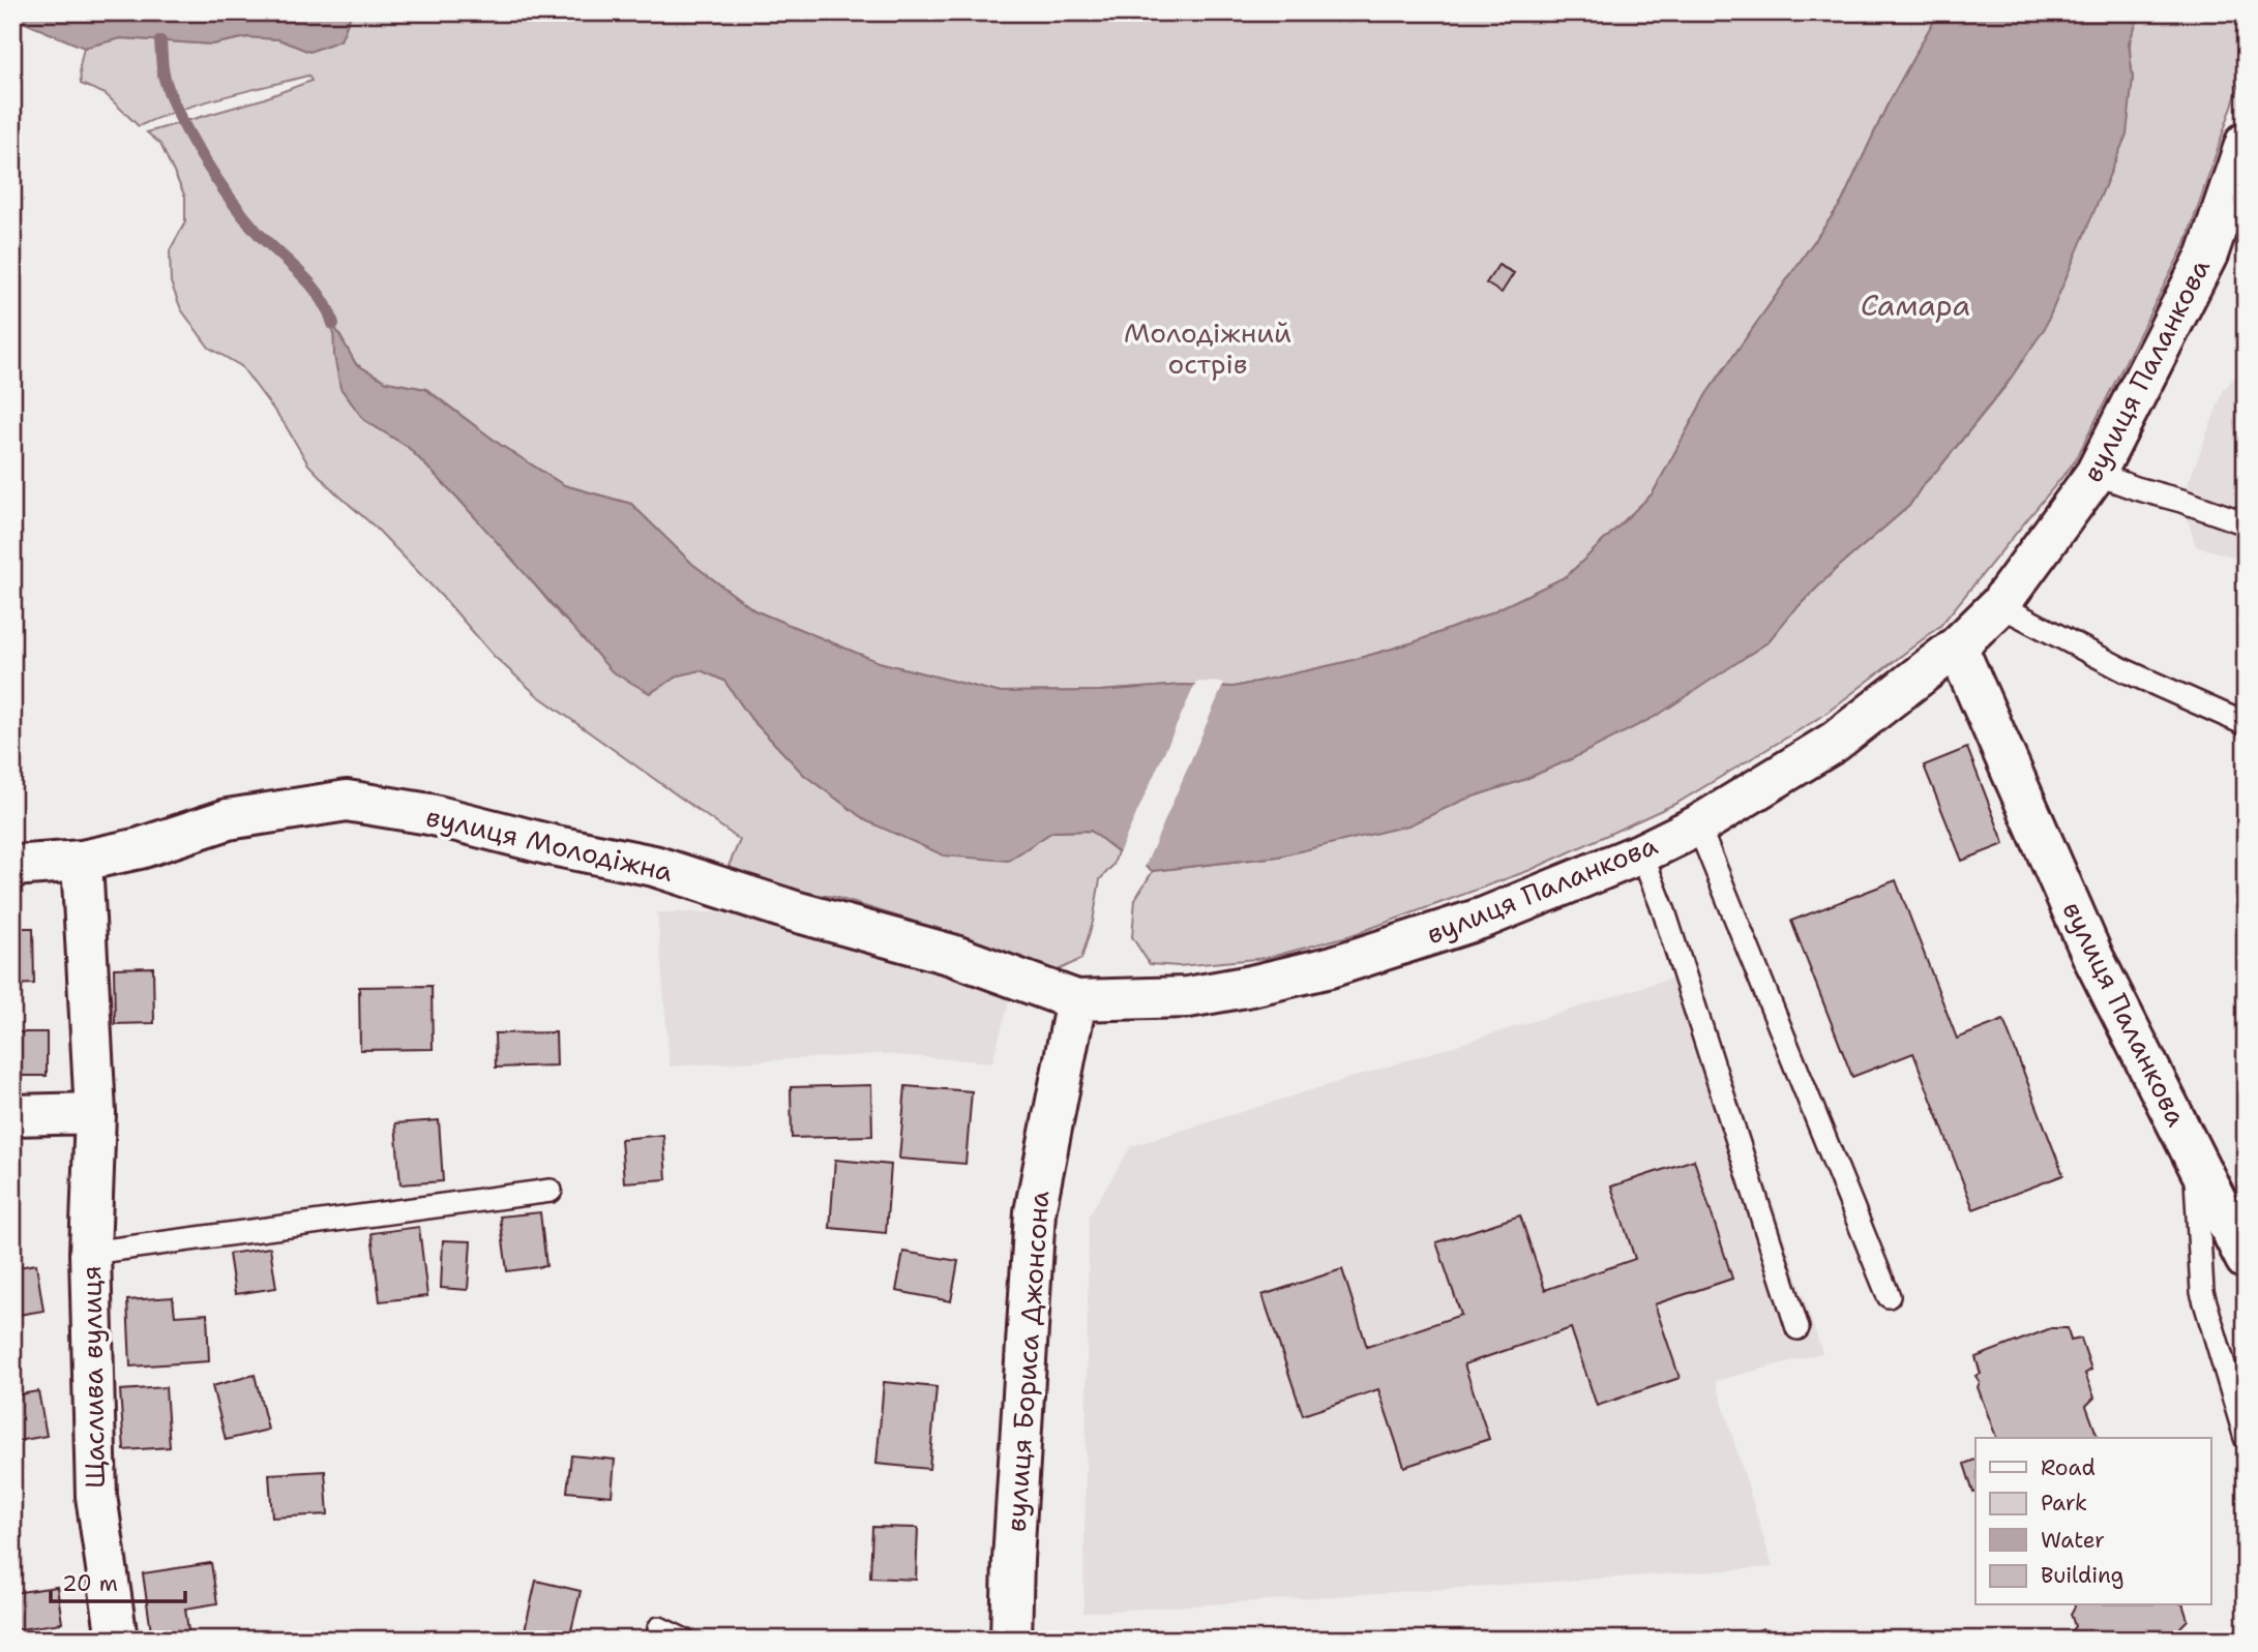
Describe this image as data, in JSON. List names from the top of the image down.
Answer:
{
  "streets": {
    "street": [
      "вулиця Паланкова",
      "вулиця Молодіжна",
      "вулиця Бориса Джонсона",
      "Щаслива вулиця"
    ]
  },
  "crossings": [
    ["вулиця Паланкова", "вулиця Молодіжна"],
    ["вулиця Паланкова", "вулиця Бориса Джонсона"],
    ["вулиця Молодіжна", "вулиця Бориса Джонсона"],
    ["вулиця Молодіжна", "Щаслива вулиця"]
  ],
  "water": ["Самара"],
  "parks": ["Молодіжний острів"],
  "legend": [
    "Road",
    "Park",
    "Water",
    "Building"
  ],
  "scale_bar": "20 m"
}
